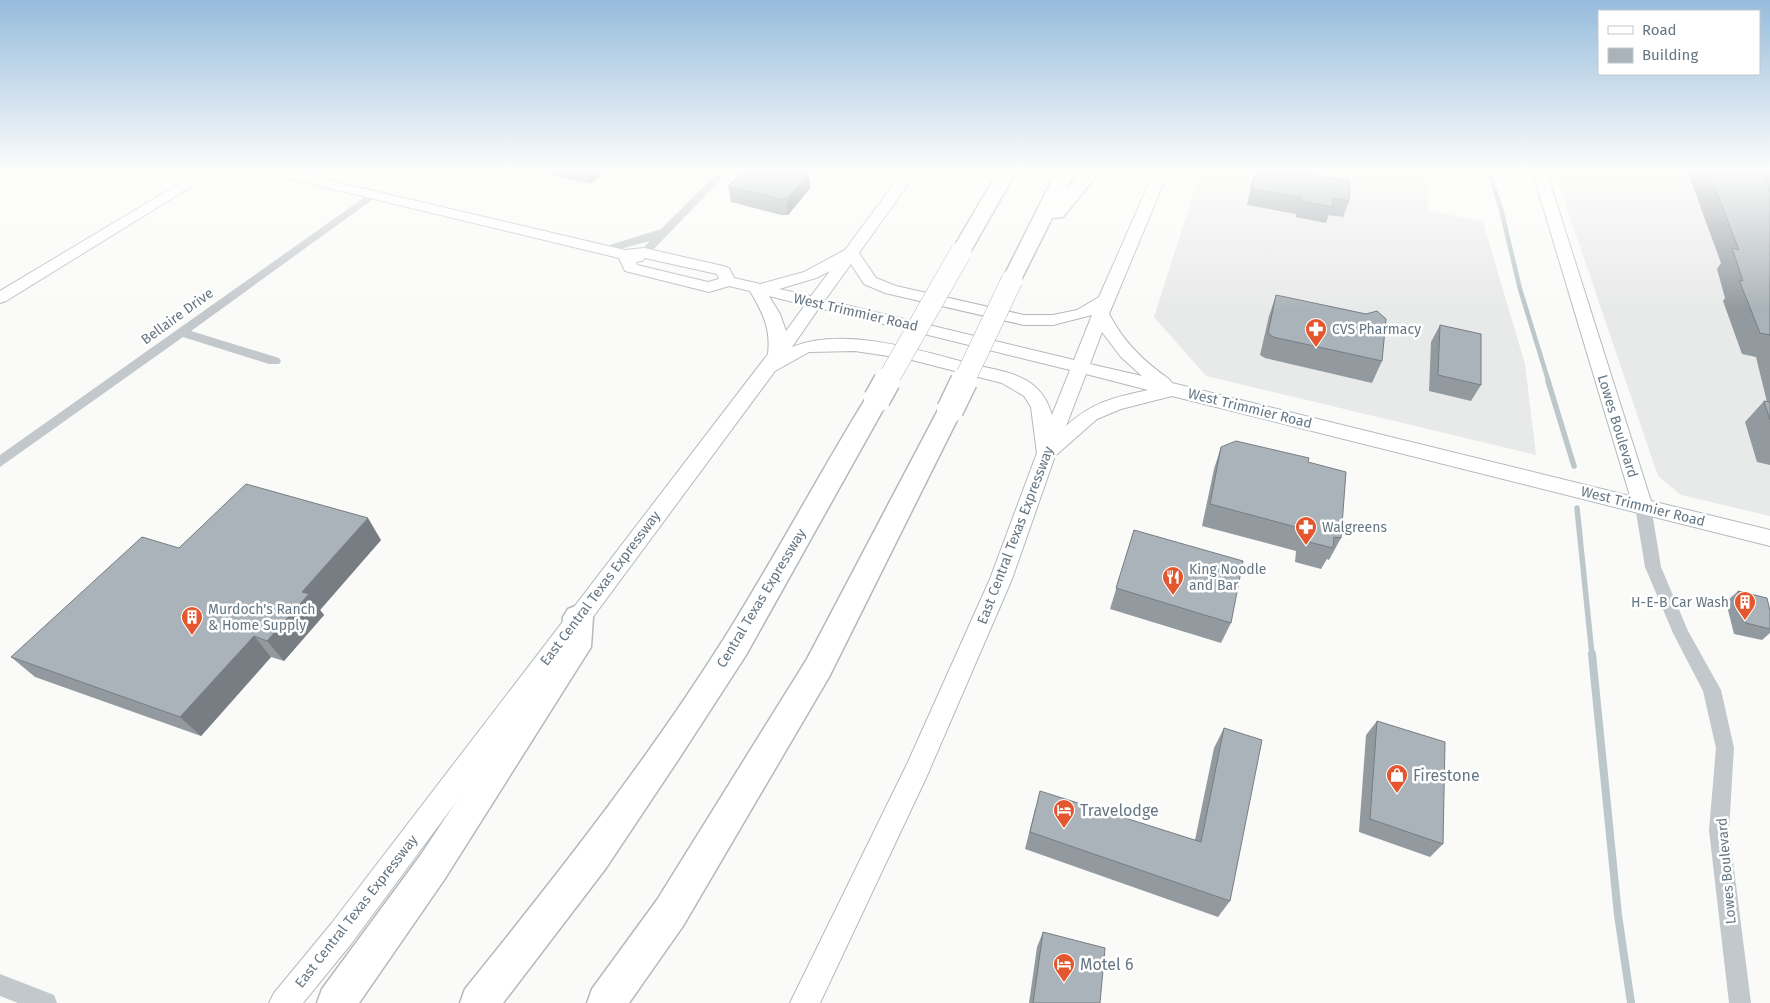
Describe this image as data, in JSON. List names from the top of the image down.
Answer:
{
  "streets": {
    "highway": ["Central Texas Expressway"],
    "main road": ["West Trimmier Road", "Lowes Boulevard", "East Central Texas Expressway"],
    "street": ["Bellaire Drive"]
  },
  "crossings": [
    ["West Trimmier Road", "Lowes Boulevard"],
    ["West Trimmier Road", "East Central Texas Expressway"]
  ],
  "places": {
    "pharmacy": ["CVS Pharmacy", "Walgreens"],
    "restaurant": ["King Noodle and Bar"],
    "building": ["H-E-B Car Wash", "Murdoch's Ranch & Home Supply"],
    "shop": ["Firestone"],
    "hotel": ["Travelodge", "Motel 6"]
  },
  "legend": ["Road", "Building"]
}
